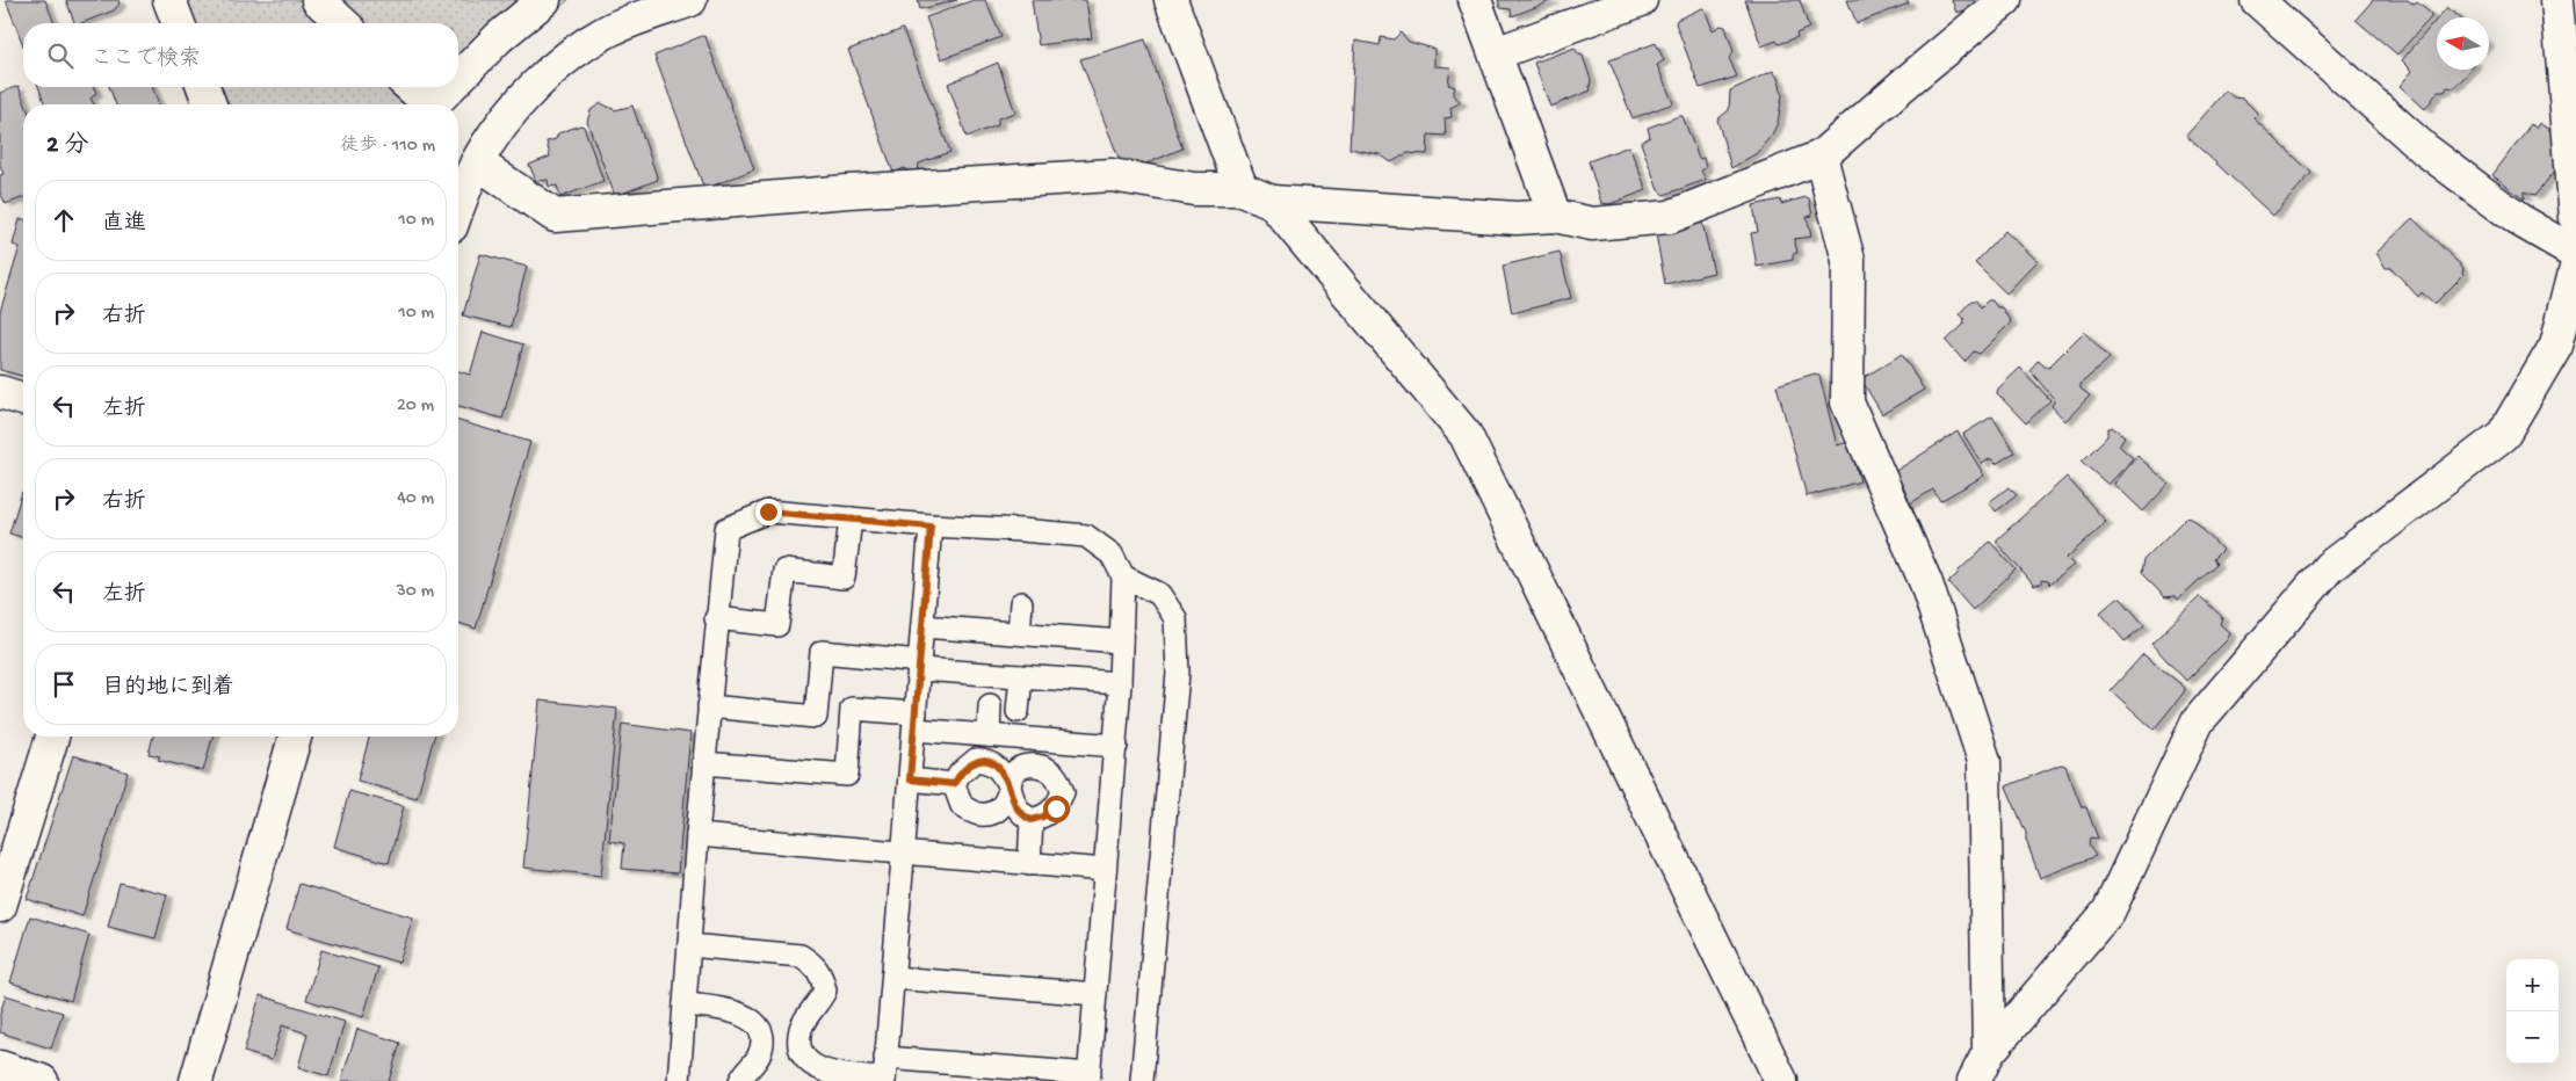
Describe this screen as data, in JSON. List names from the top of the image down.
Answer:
{
  "north": "left",
  "page": {
    "search": "ここで検索",
    "heading": ["2 分", "徒歩 · 110 m"],
    "list": [
      ["直進", "10 m"],
      ["右折", "10 m"],
      ["左折", "20 m"],
      ["右折", "40 m"],
      ["左折", "30 m"],
      "目的地に到着"
    ],
    "map_buttons": ["+", "−"]
  }
}
